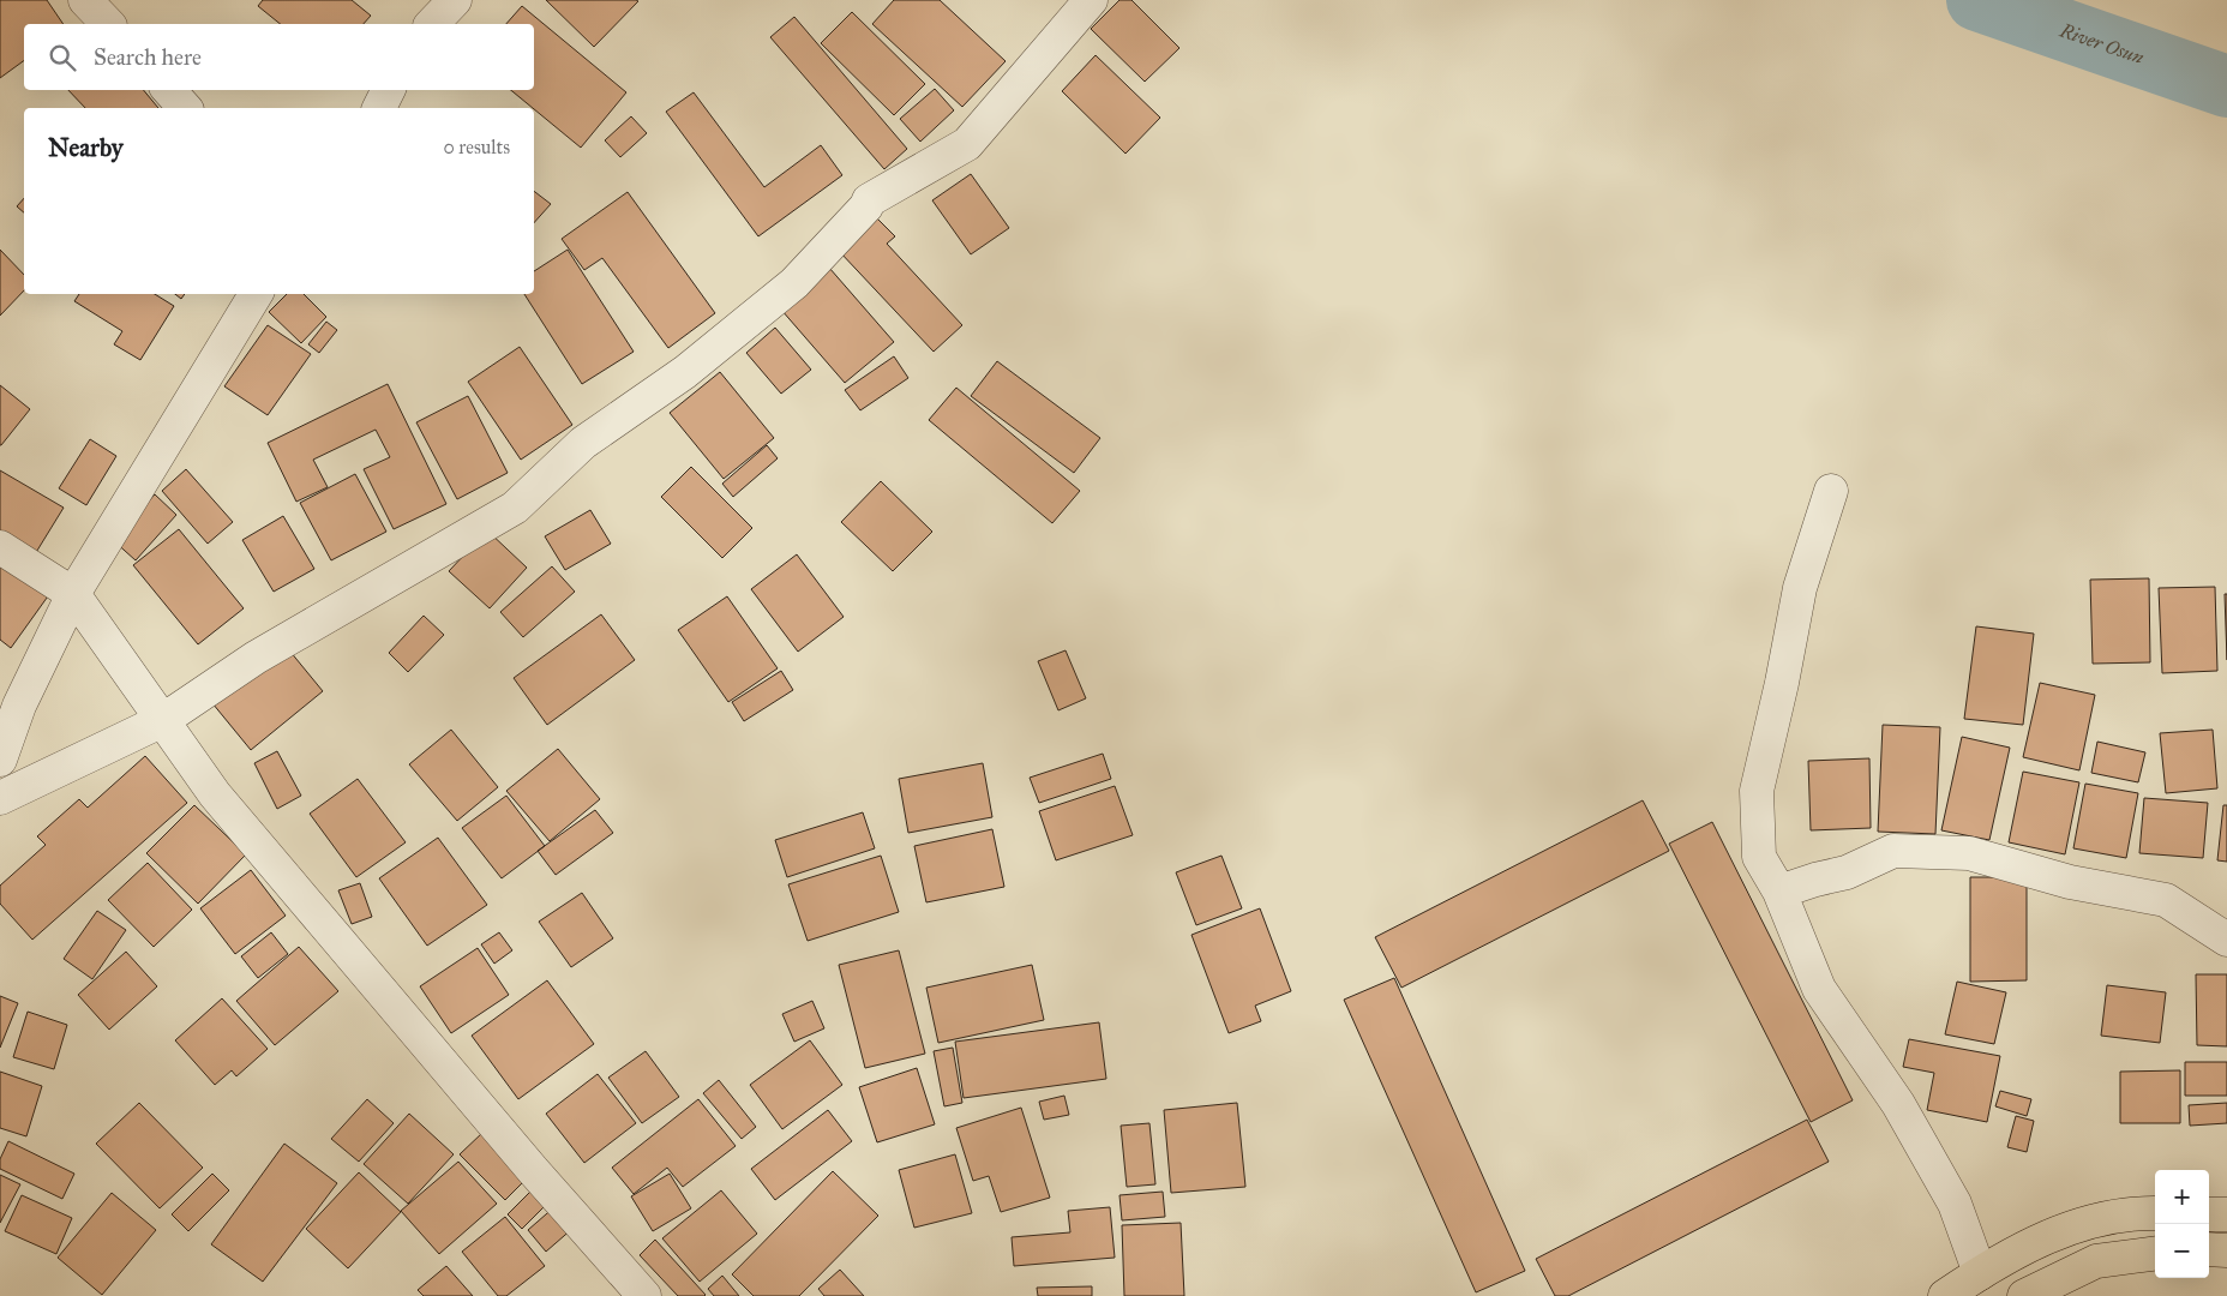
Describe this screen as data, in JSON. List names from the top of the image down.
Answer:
{
  "water": ["River Osun"],
  "page": {
    "search": "Search here",
    "heading": ["Nearby", "0 results"],
    "map_buttons": ["+", "−"]
  }
}
